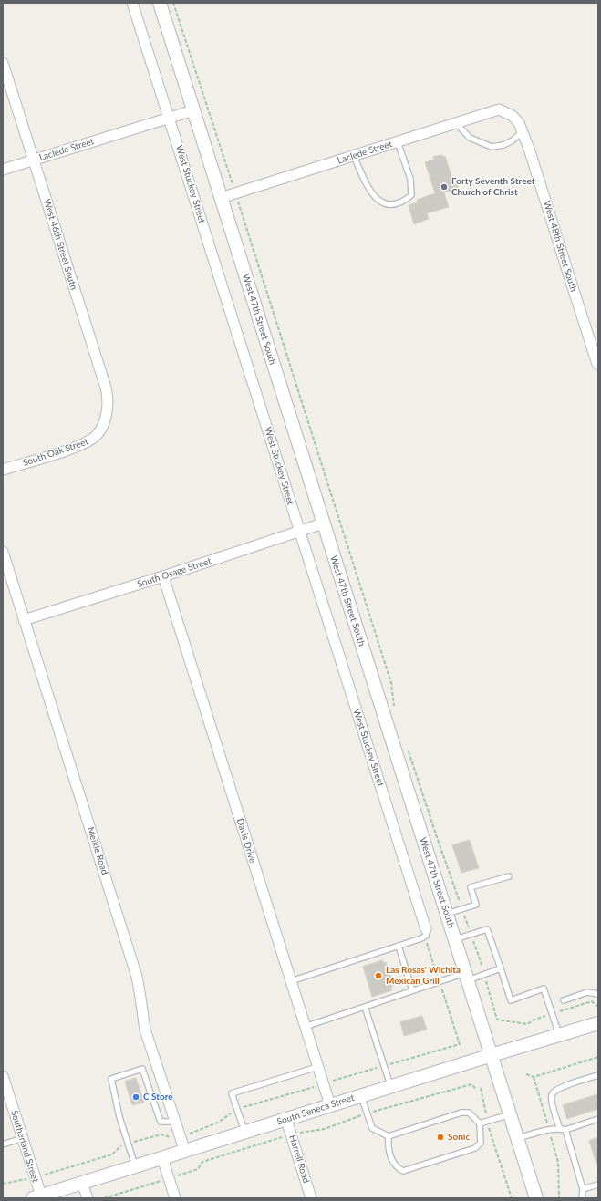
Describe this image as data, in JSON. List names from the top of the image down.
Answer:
{
  "streets": {
    "street": [
      "Laclede Street",
      "West Stuckey Street",
      "West 46th Street South",
      "West 48th Street South",
      "West 47th Street South",
      "South Oak Street",
      "South Osage Street",
      "Davis Drive",
      "Meikle Road",
      "South Seneca Street",
      "Southerland Street",
      "Harrell Road"
    ]
  },
  "crossings": [
    ["Laclede Street", "West Stuckey Street"],
    ["Laclede Street", "West 46th Street South"],
    ["Laclede Street", "West 48th Street South"],
    ["Laclede Street", "West 47th Street South"],
    ["West Stuckey Street", "South Osage Street"],
    ["West 46th Street South", "South Oak Street"],
    ["West 47th Street South", "South Osage Street"],
    ["West 47th Street South", "South Seneca Street"],
    ["South Osage Street", "Davis Drive"],
    ["South Osage Street", "Meikle Road"],
    ["Davis Drive", "South Seneca Street"],
    ["Meikle Road", "South Seneca Street"],
    ["South Seneca Street", "Southerland Street"],
    ["South Seneca Street", "Harrell Road"]
  ],
  "places": [
    "Forty Seventh Street Church of Christ",
    "Las Rosas' Wichita Mexican Grill",
    "C Store",
    "Sonic"
  ]
}
